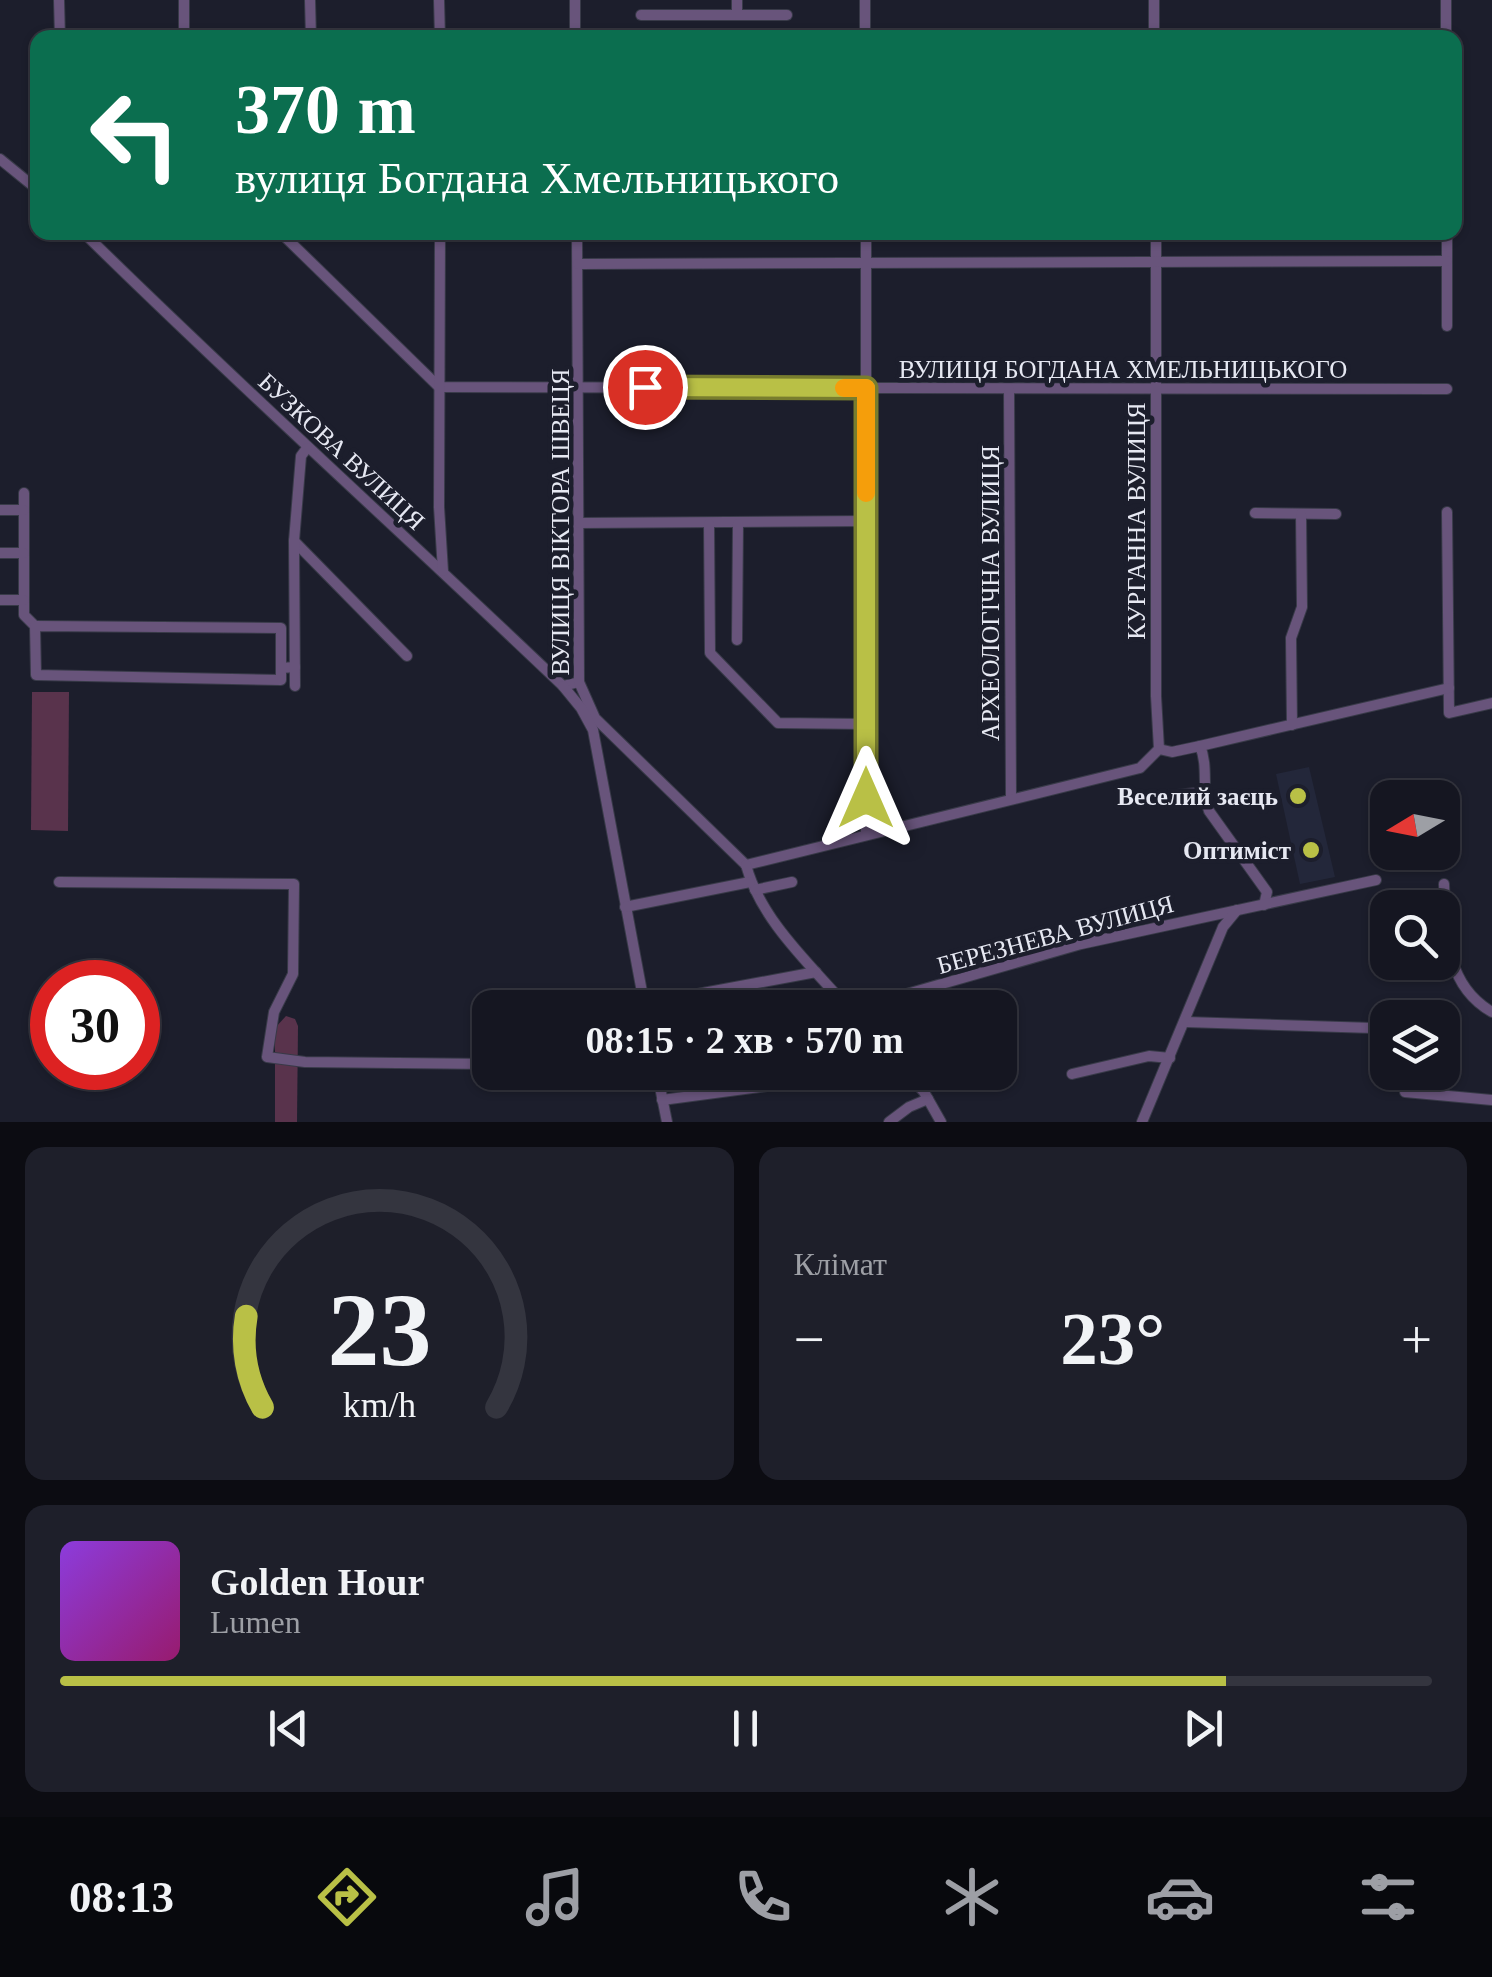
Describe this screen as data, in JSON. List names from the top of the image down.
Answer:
{
  "streets": {
    "street": [
      "ВУЛИЦЯ БОГДАНА ХМЕЛЬНИЦЬКОГО",
      "БУЗКОВА ВУЛИЦЯ",
      "КУРГАННА ВУЛИЦЯ",
      "ВУЛИЦЯ ВІКТОРА ШВЕЦЯ",
      "АРХЕОЛОГІЧНА ВУЛИЦЯ",
      "БЕРЕЗНЕВА ВУЛИЦЯ"
    ]
  },
  "crossings": [
    ["ВУЛИЦЯ БОГДАНА ХМЕЛЬНИЦЬКОГО", "КУРГАННА ВУЛИЦЯ"],
    ["ВУЛИЦЯ БОГДАНА ХМЕЛЬНИЦЬКОГО", "ВУЛИЦЯ ВІКТОРА ШВЕЦЯ"],
    ["ВУЛИЦЯ БОГДАНА ХМЕЛЬНИЦЬКОГО", "АРХЕОЛОГІЧНА ВУЛИЦЯ"]
  ],
  "places": ["Веселий заєць", "Оптиміст"],
  "north": "left",
  "page": {
    "turn": ["370 m", "вулиця Богдана Хмельницького"],
    "limit": "30",
    "trip": "08:15 · 2 хв · 570 m",
    "tile": "Клімат",
    "heat": ["−", "23°", "+"],
    "song": ["Golden Hour", "Lumen"],
    "tabs": "08:13",
    "gauge": ["23", "km/h"]
  }
}
